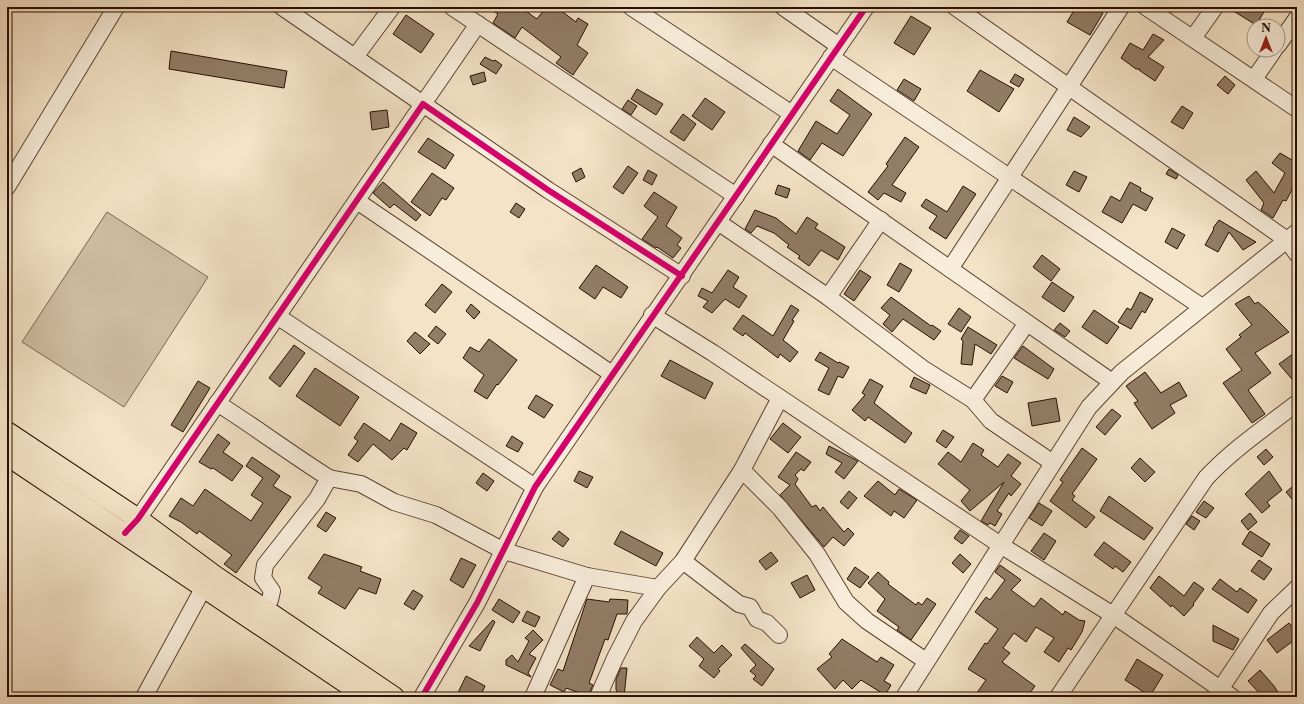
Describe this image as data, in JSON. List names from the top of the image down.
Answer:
{
  "north": "top"
}
